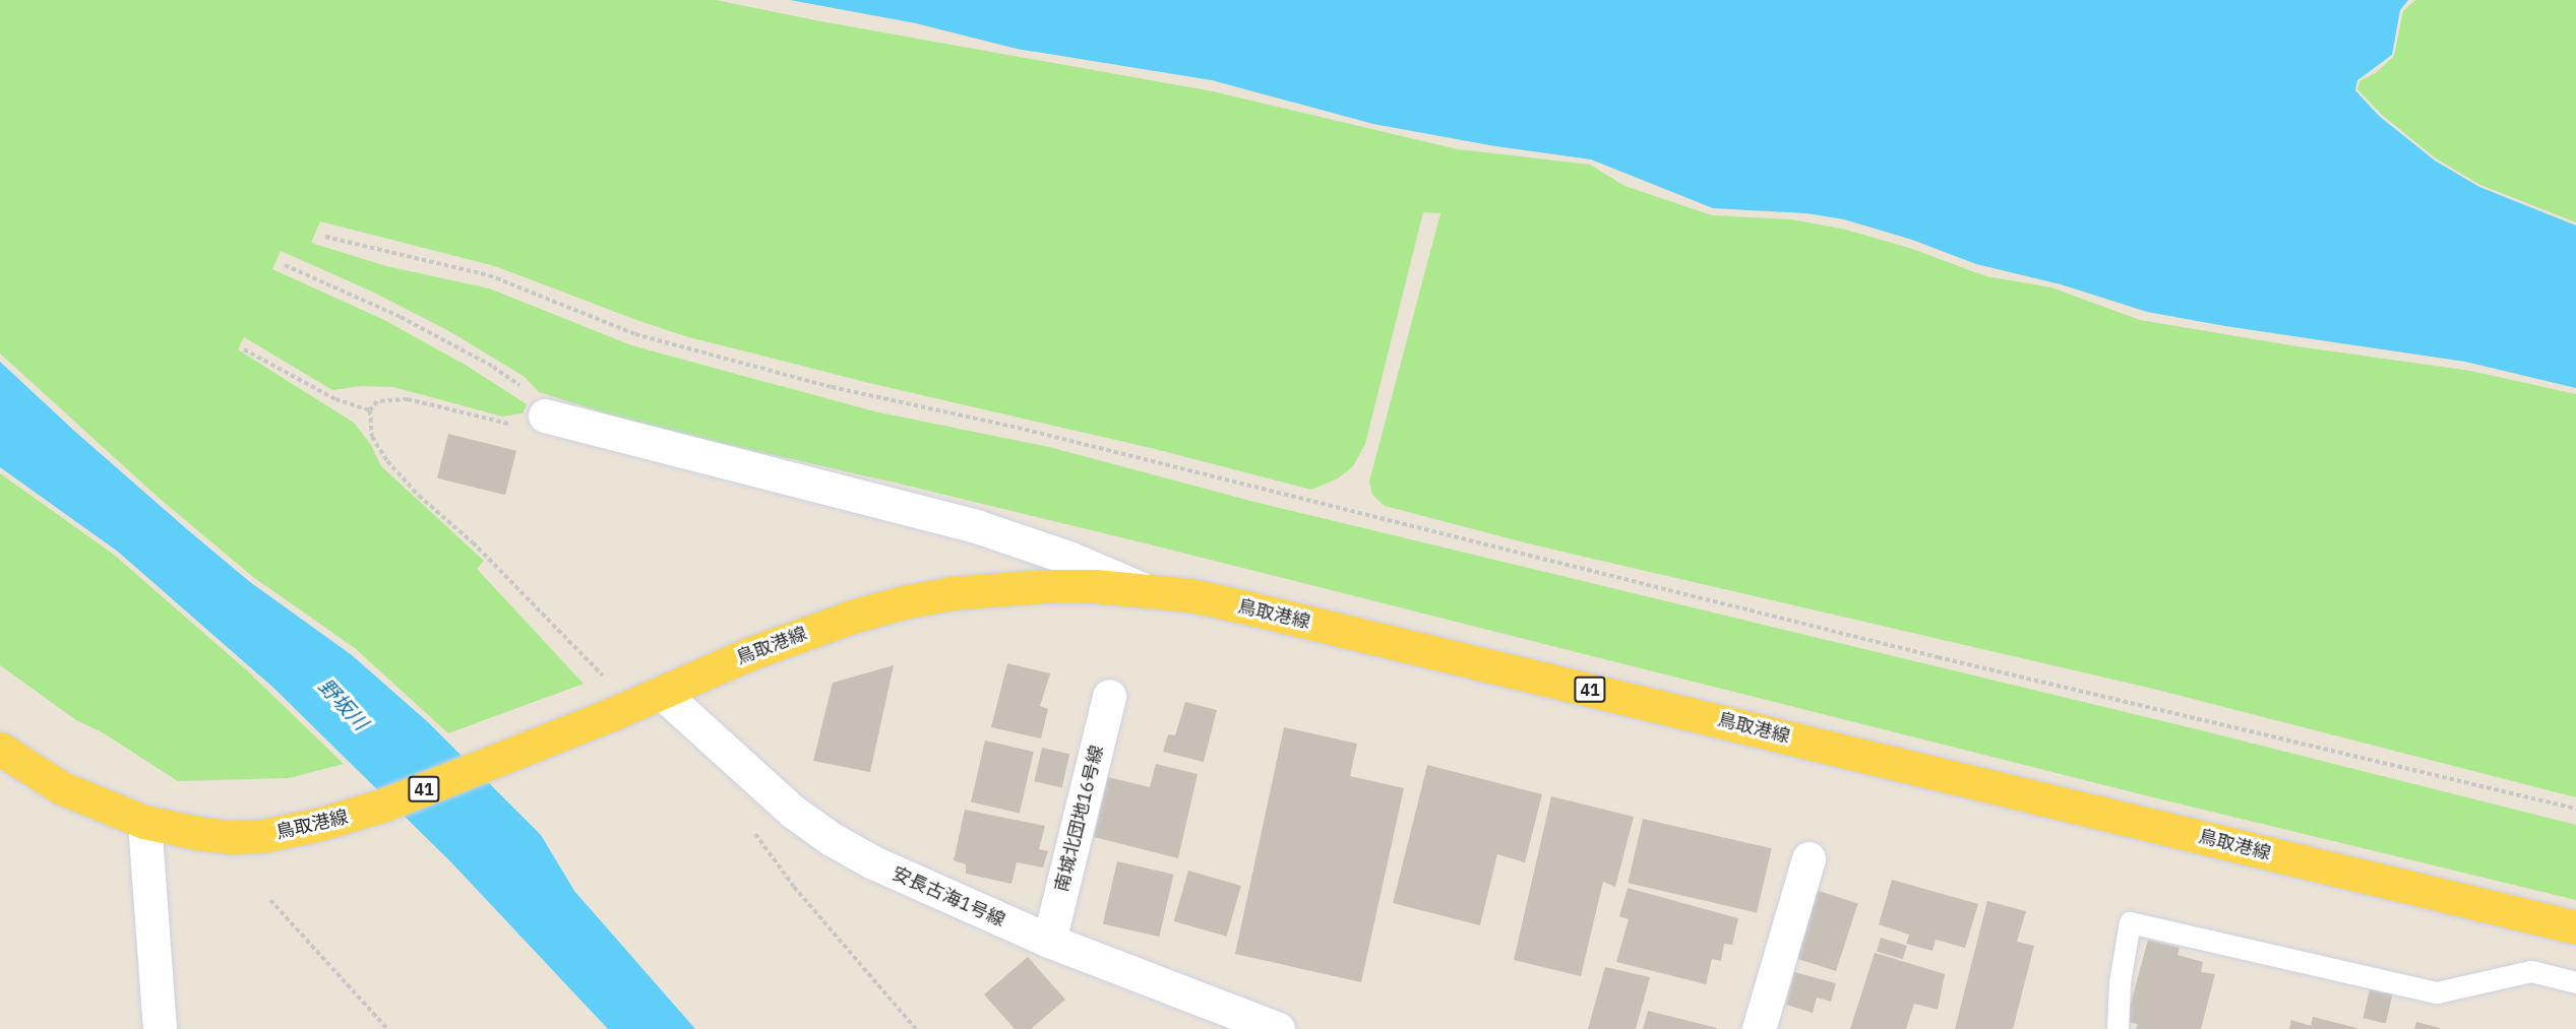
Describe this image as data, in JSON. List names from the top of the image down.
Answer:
{
  "streets": {
    "main road": ["鳥取港線", "41"],
    "street": ["南城北団地16号線", "安長古海1号線"]
  },
  "crossings": [
    ["鳥取港線", "安長古海1号線"],
    ["南城北団地16号線", "安長古海1号線"]
  ],
  "water": ["野坂川"]
}
